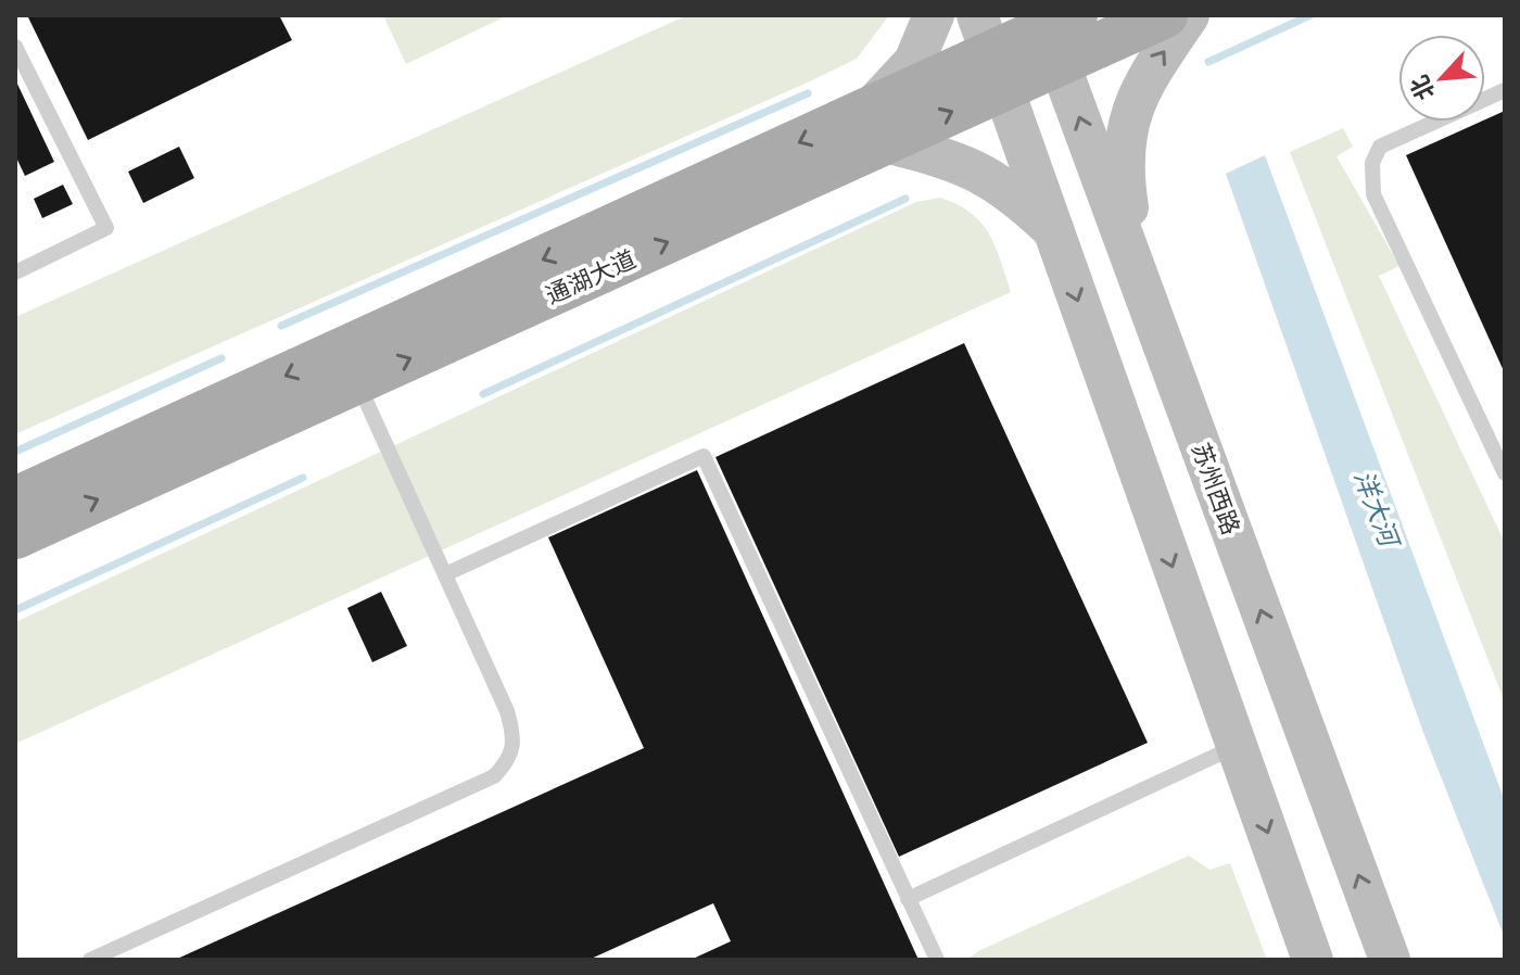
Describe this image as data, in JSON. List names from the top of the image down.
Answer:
{
  "streets": {
    "main road": ["通湖大道", "苏州西路"]
  },
  "crossings": [
    ["通湖大道", "苏州西路"]
  ],
  "water": ["洋大河"],
  "north": "bottom left"
}
